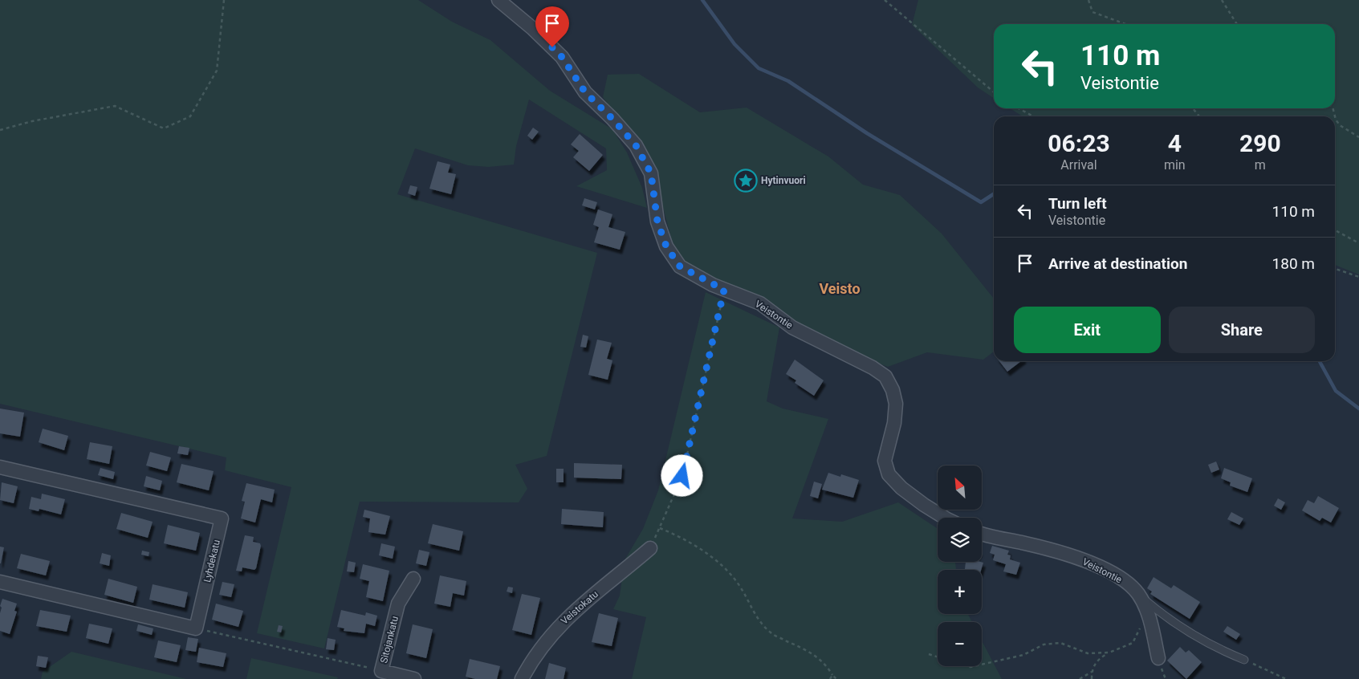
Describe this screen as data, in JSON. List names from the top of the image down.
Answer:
{
  "streets": {
    "street": [
      "Veistontie",
      "Lyhdekatu",
      "Veistokatu",
      "Sitojankatu"
    ]
  },
  "districts": ["Veisto"],
  "places": {
    "place": ["Hytinvuori"]
  },
  "north": "top left",
  "page": {
    "turn": ["110 m", "Veistontie"],
    "eta": [
      "06:23",
      "Arrival",
      "4",
      "min",
      "290",
      "m"
    ],
    "list": [
      {
        "name": "Turn left",
        "note": "Veistontie",
        "value": "110 m"
      },
      {
        "name": "Arrive at destination",
        "value": "180 m"
      }
    ],
    "buttons": ["Exit", "Share"],
    "map_buttons": ["+", "−"]
  }
}
